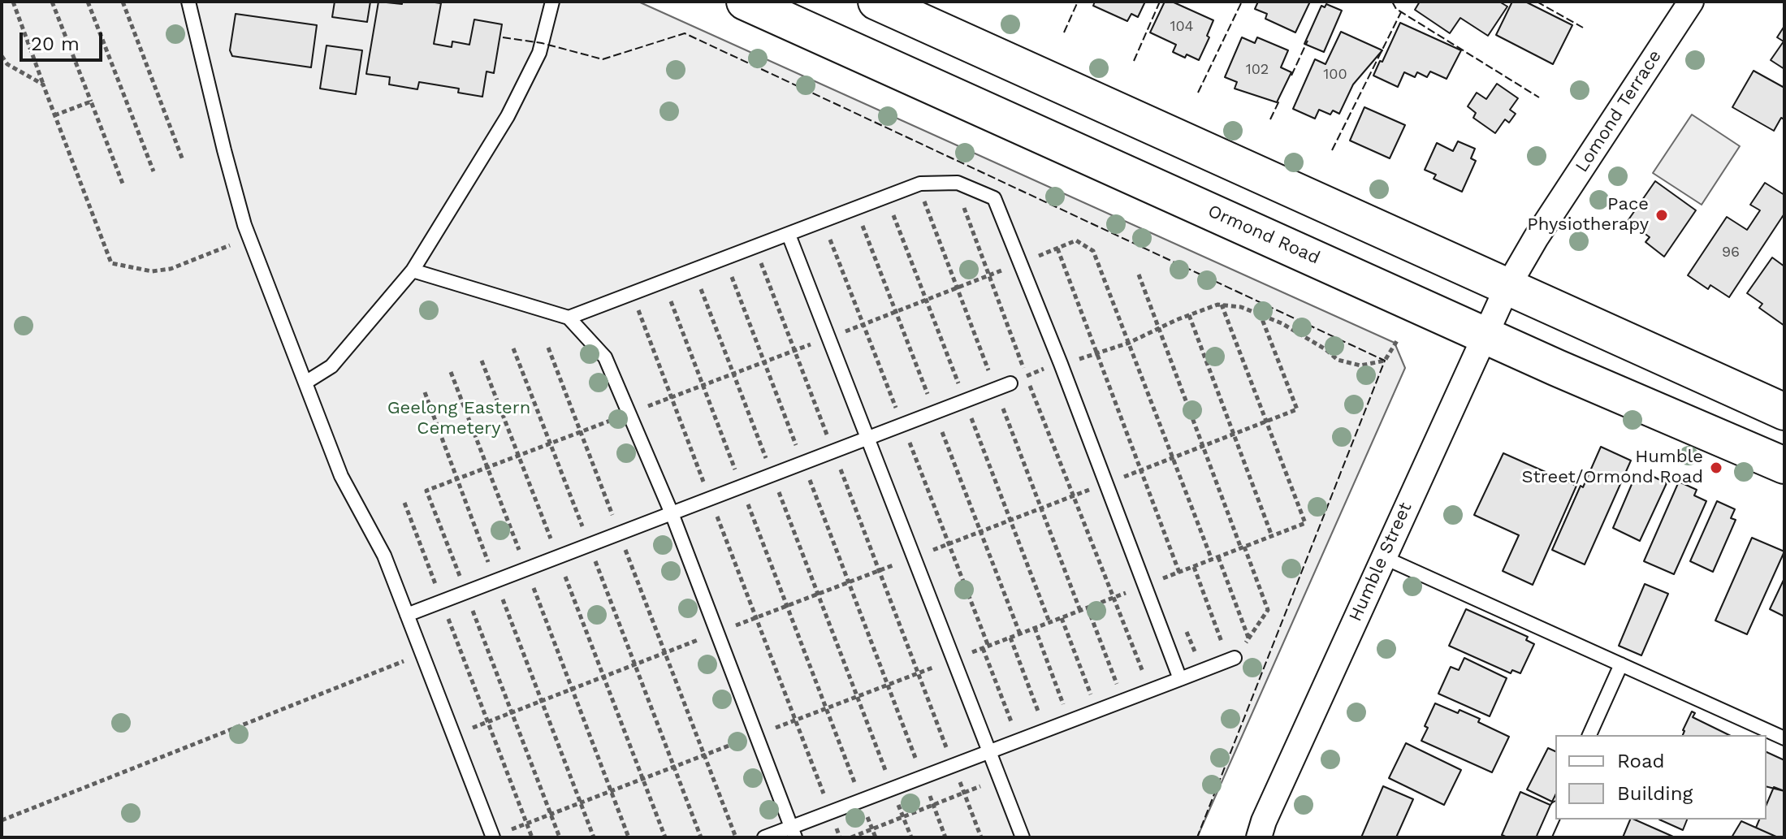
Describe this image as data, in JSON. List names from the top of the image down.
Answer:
{
  "streets": {
    "highway": ["Ormond Road"],
    "street": ["Lomond Terrace", "Humble Street"]
  },
  "crossings": [
    ["Lomond Terrace", "Humble Street"],
    ["Ormond Road", "Humble Street"]
  ],
  "parks": ["Geelong Eastern Cemetery"],
  "places": ["Pace Physiotherapy", "Humble Street/Ormond Road"],
  "house_numbers": [
    "104",
    "102",
    "100",
    "96"
  ],
  "legend": ["Road", "Building"],
  "scale_bar": "20 m"
}
